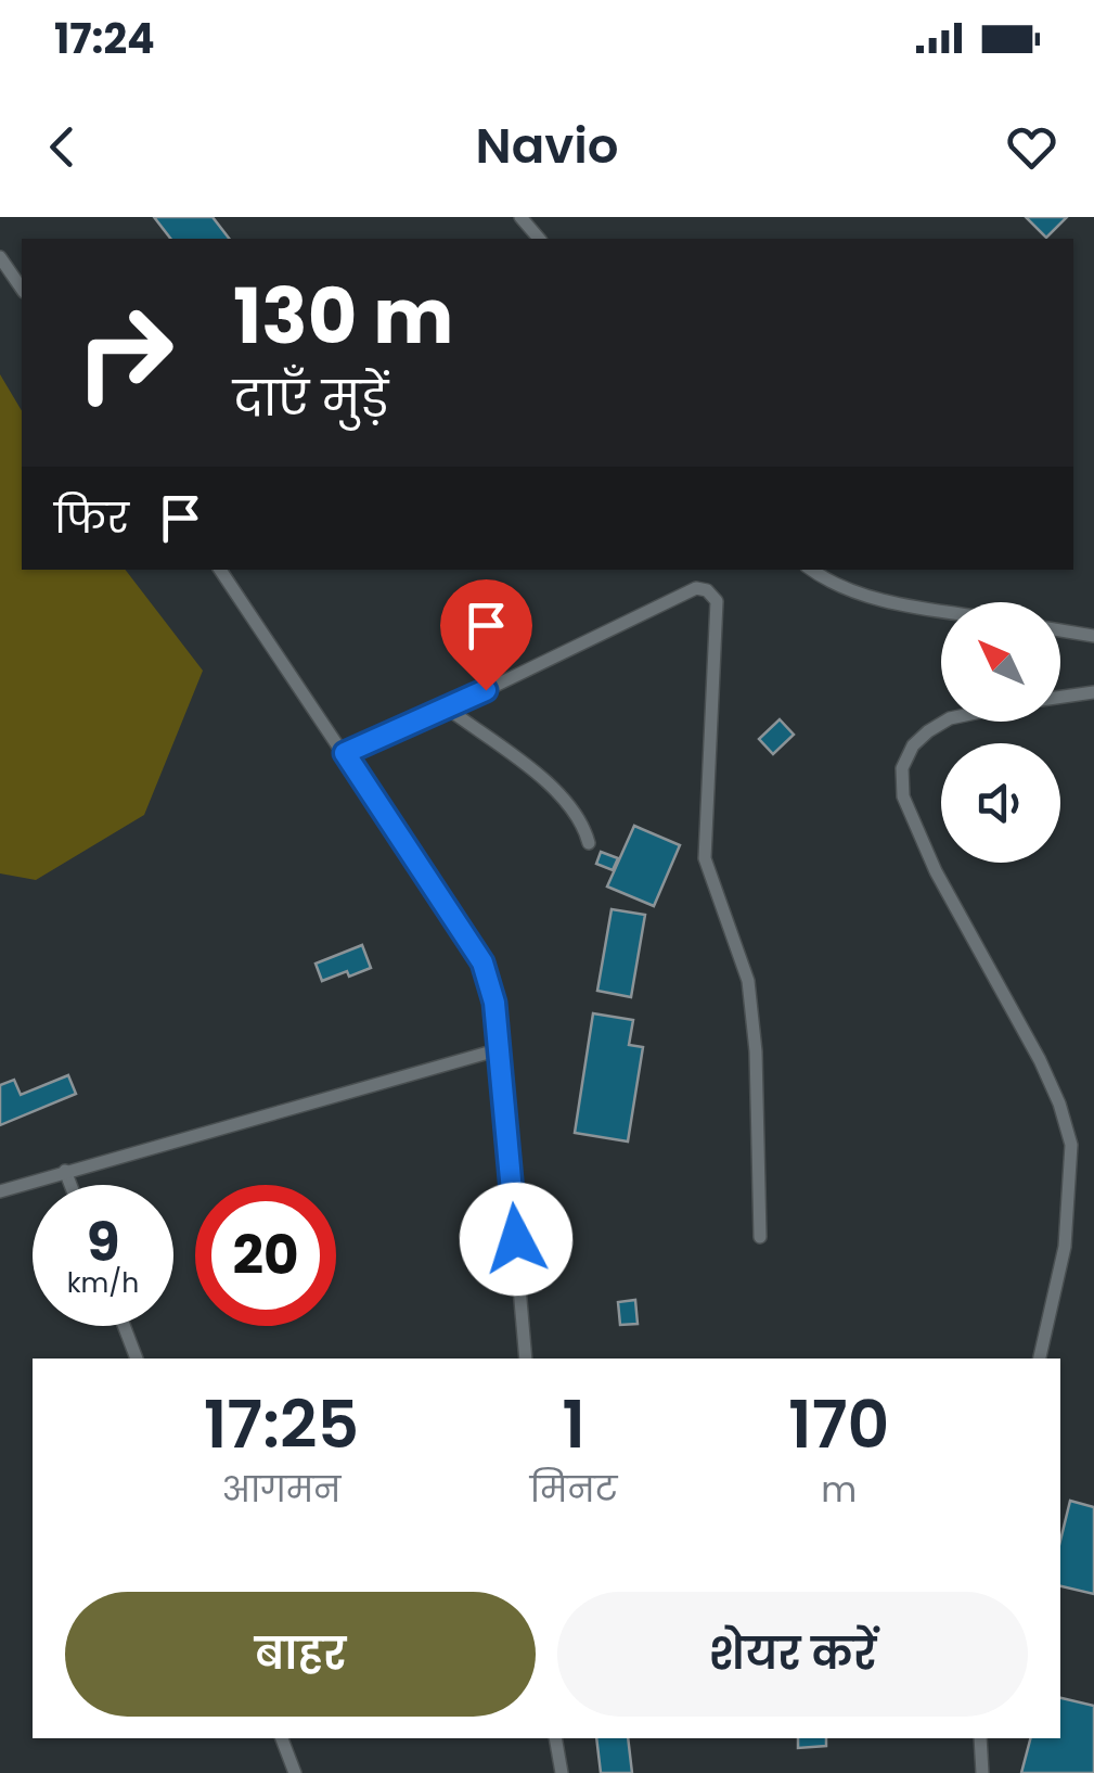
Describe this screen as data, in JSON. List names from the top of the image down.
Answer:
{
  "north": "top left",
  "page": {
    "status": "17:24",
    "header": "Navio",
    "turn": ["130 m", "दाएँ मुड़ें"],
    "then": "फिर",
    "speed": "9 km/h",
    "limit": "20",
    "eta": [
      "17:25",
      "आगमन",
      "1",
      "मिनट",
      "170",
      "m"
    ],
    "buttons": ["बाहर", "शेयर करें"]
  }
}
